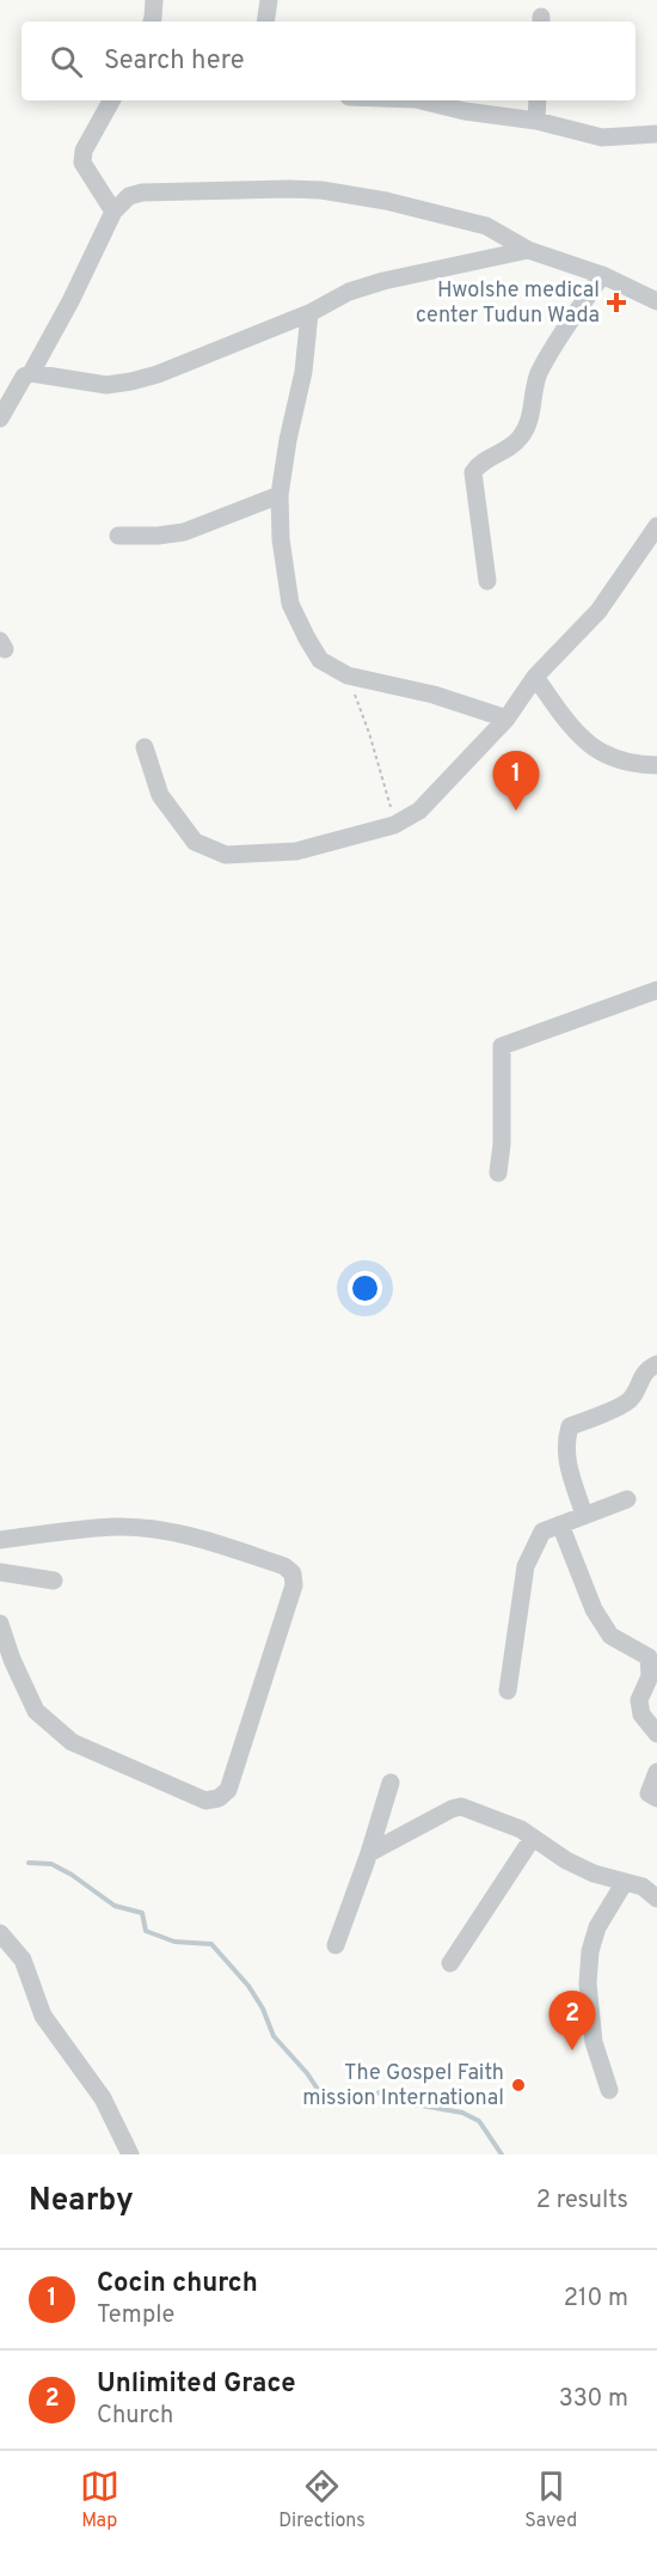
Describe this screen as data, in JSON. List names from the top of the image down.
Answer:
{
  "places": {
    "health": ["Hwolshe medical center Tudun Wada"],
    "other": ["The Gospel Faith mission International"]
  },
  "page": {
    "search": "Search here",
    "pins": ["1", "2"],
    "heading": ["Nearby", "2 results"],
    "list": [
      {
        "mark": "1",
        "name": "Cocin church",
        "note": "Temple",
        "value": "210 m"
      },
      {
        "mark": "2",
        "name": "Unlimited Grace",
        "note": "Church",
        "value": "330 m"
      }
    ],
    "nav": ["Map", "Directions", "Saved"]
  }
}
